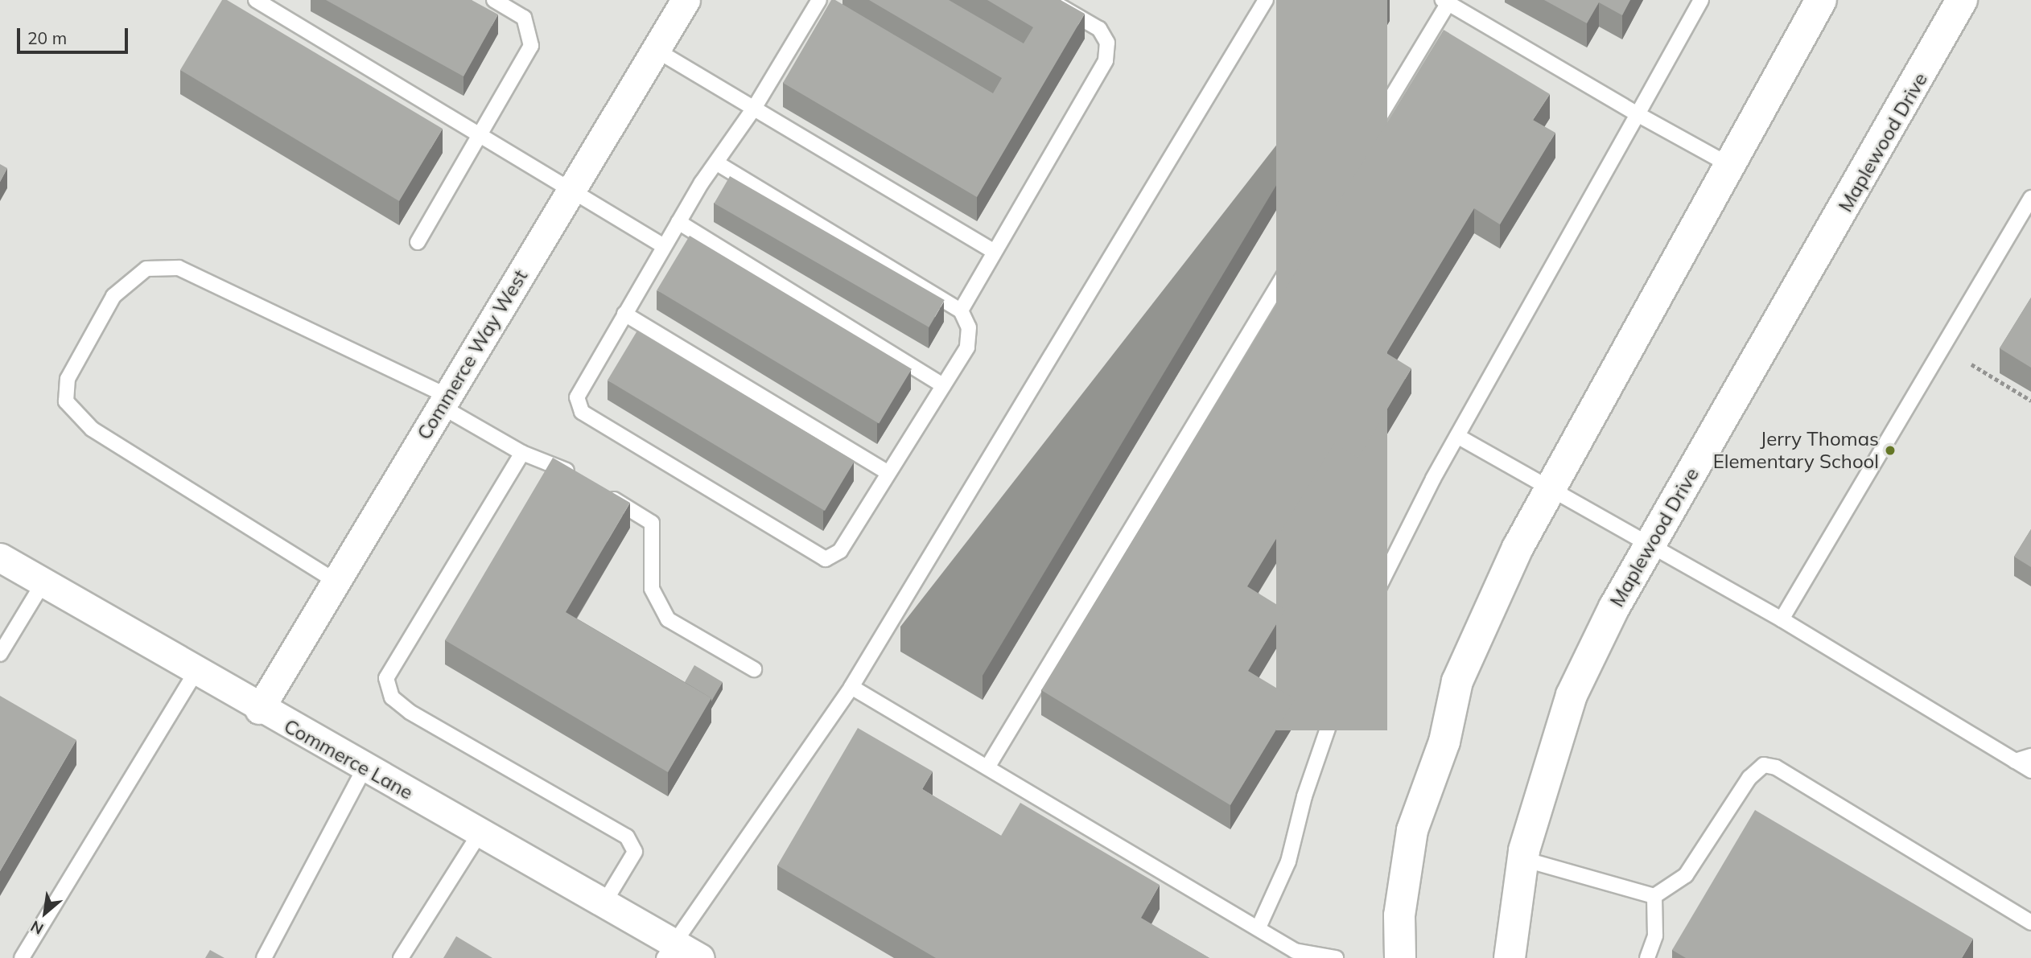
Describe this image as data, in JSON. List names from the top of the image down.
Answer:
{
  "streets": {
    "street": ["Maplewood Drive", "Commerce Way West", "Commerce Lane"]
  },
  "crossings": [
    ["Commerce Way West", "Commerce Lane"]
  ],
  "places": ["Jerry Thomas Elementary School"],
  "scale_bar": "20 m",
  "north": "bottom left"
}
